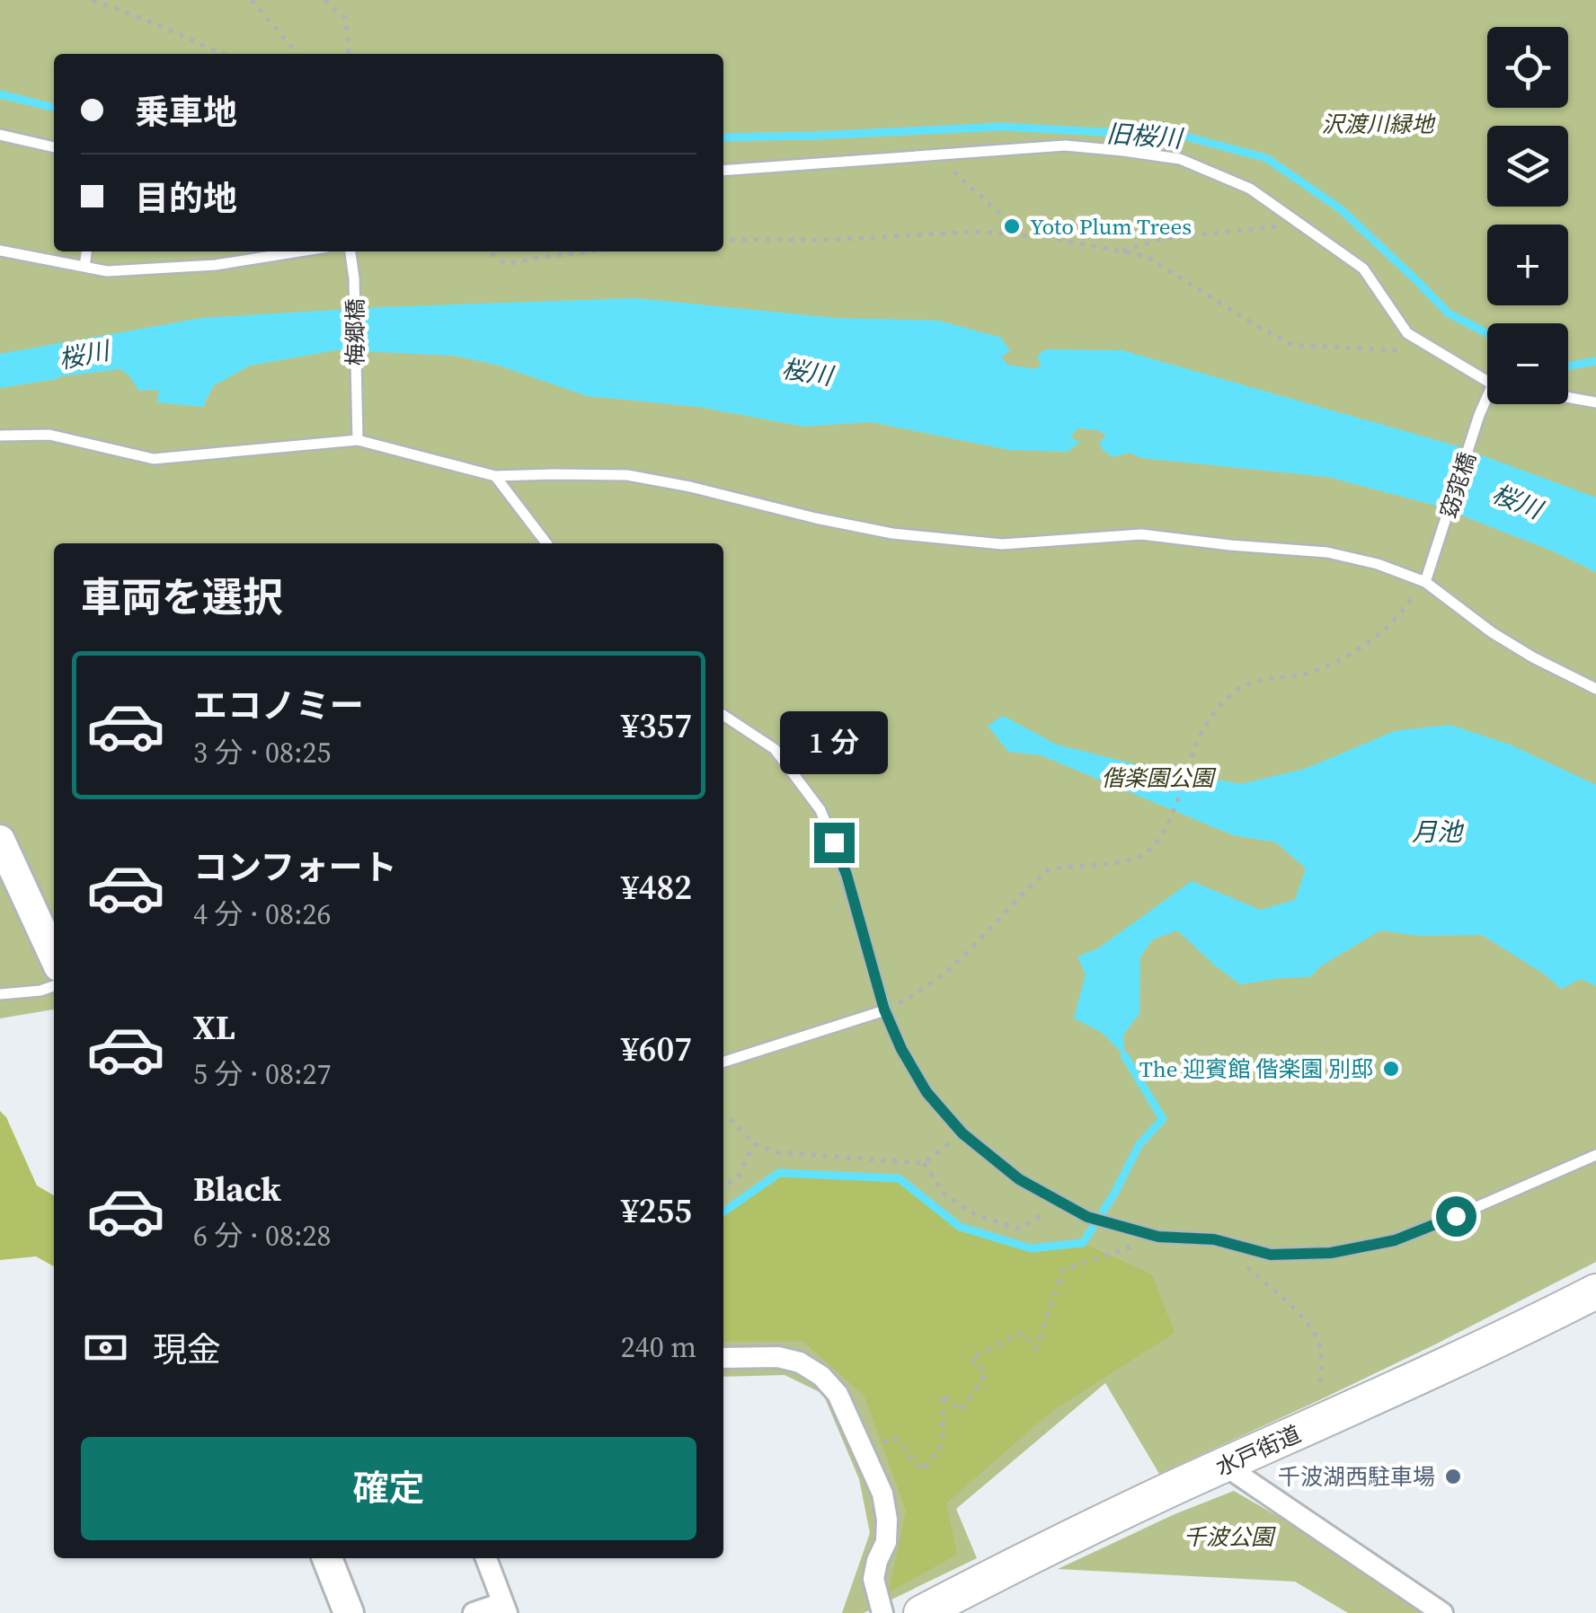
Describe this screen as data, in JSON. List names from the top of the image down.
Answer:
{
  "streets": {
    "main road": ["水戸街道"],
    "lane": ["梅郷橋", "窈窕橋"]
  },
  "water": ["旧桜川", "桜川", "月池"],
  "parks": ["沢渡川緑地", "偕楽園公園", "千波公園"],
  "places": ["Yoto Plum Trees", "The 迎賓館 偕楽園 別邸", "千波湖西駐車場"],
  "page": {
    "map_buttons": ["+", "−"],
    "banner": ["乗車地", "目的地"],
    "heading": "車両を選択",
    "list": [
      {
        "name": "エコノミー",
        "note": "3 分 · 08:25",
        "value": "¥357"
      },
      {
        "name": "コンフォート",
        "note": "4 分 · 08:26",
        "value": "¥482"
      },
      {
        "name": "XL",
        "note": "5 分 · 08:27",
        "value": "¥607"
      },
      {
        "name": "Black",
        "note": "6 分 · 08:28",
        "value": "¥255"
      }
    ],
    "bubble": "1 分",
    "pay": ["現金", "240 m"],
    "buttons": "確定"
  }
}
